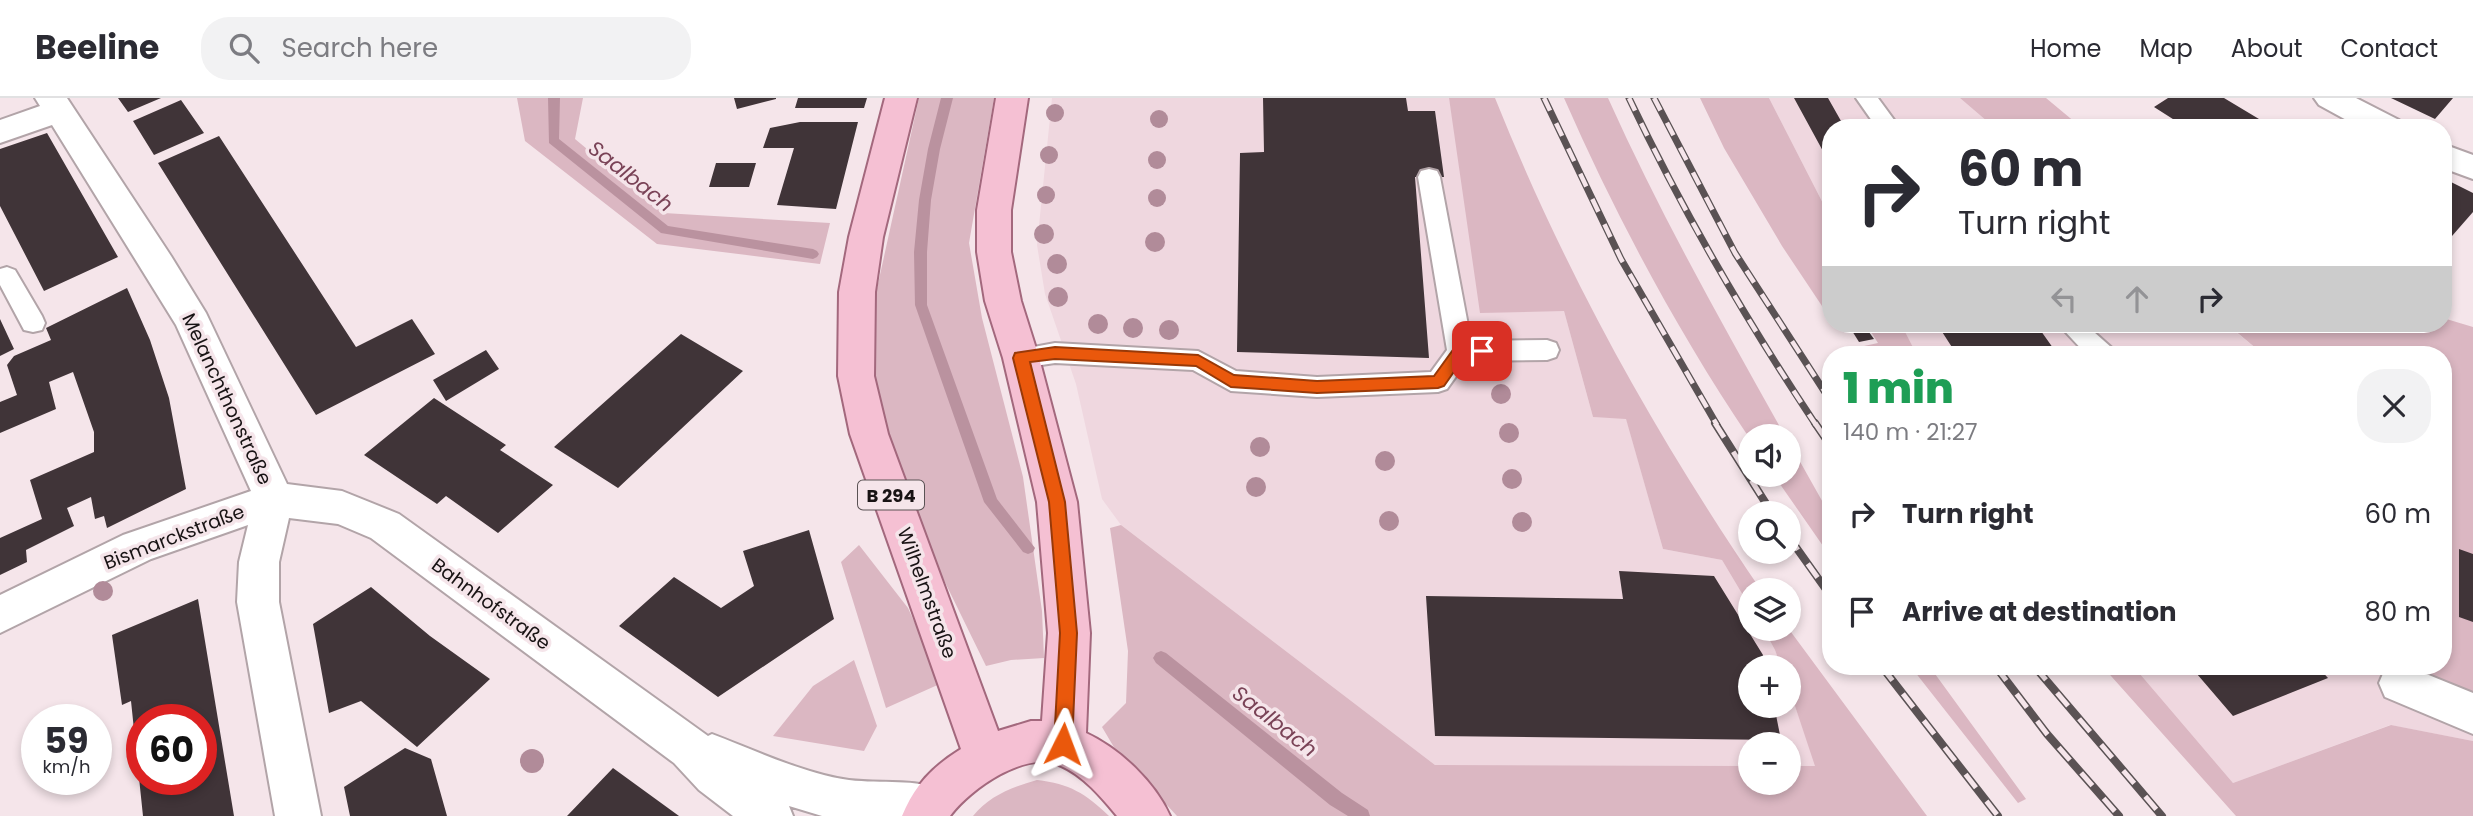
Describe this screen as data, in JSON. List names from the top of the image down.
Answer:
{
  "streets": {
    "main road": ["B 294", "Wilhelmstraße"],
    "street": ["Melanchthonstraße", "Bismarckstraße", "Bahnhofstraße"]
  },
  "crossings": [
    ["Melanchthonstraße", "Bismarckstraße"],
    ["Melanchthonstraße", "Bahnhofstraße"],
    ["Bismarckstraße", "Bahnhofstraße"]
  ],
  "water": ["Saalbach"],
  "page": {
    "header": "Beeline",
    "search": "Search here",
    "nav": [
      "Home",
      "Map",
      "About",
      "Contact"
    ],
    "turn": ["60 m", "Turn right"],
    "heading": ["1 min", "140 m · 21:27"],
    "map_buttons": ["+", "−"],
    "list": [
      {
        "name": "Turn right",
        "value": "60 m"
      },
      {
        "name": "Arrive at destination",
        "value": "80 m"
      }
    ],
    "speed": "59 km/h",
    "limit": "60"
  }
}
